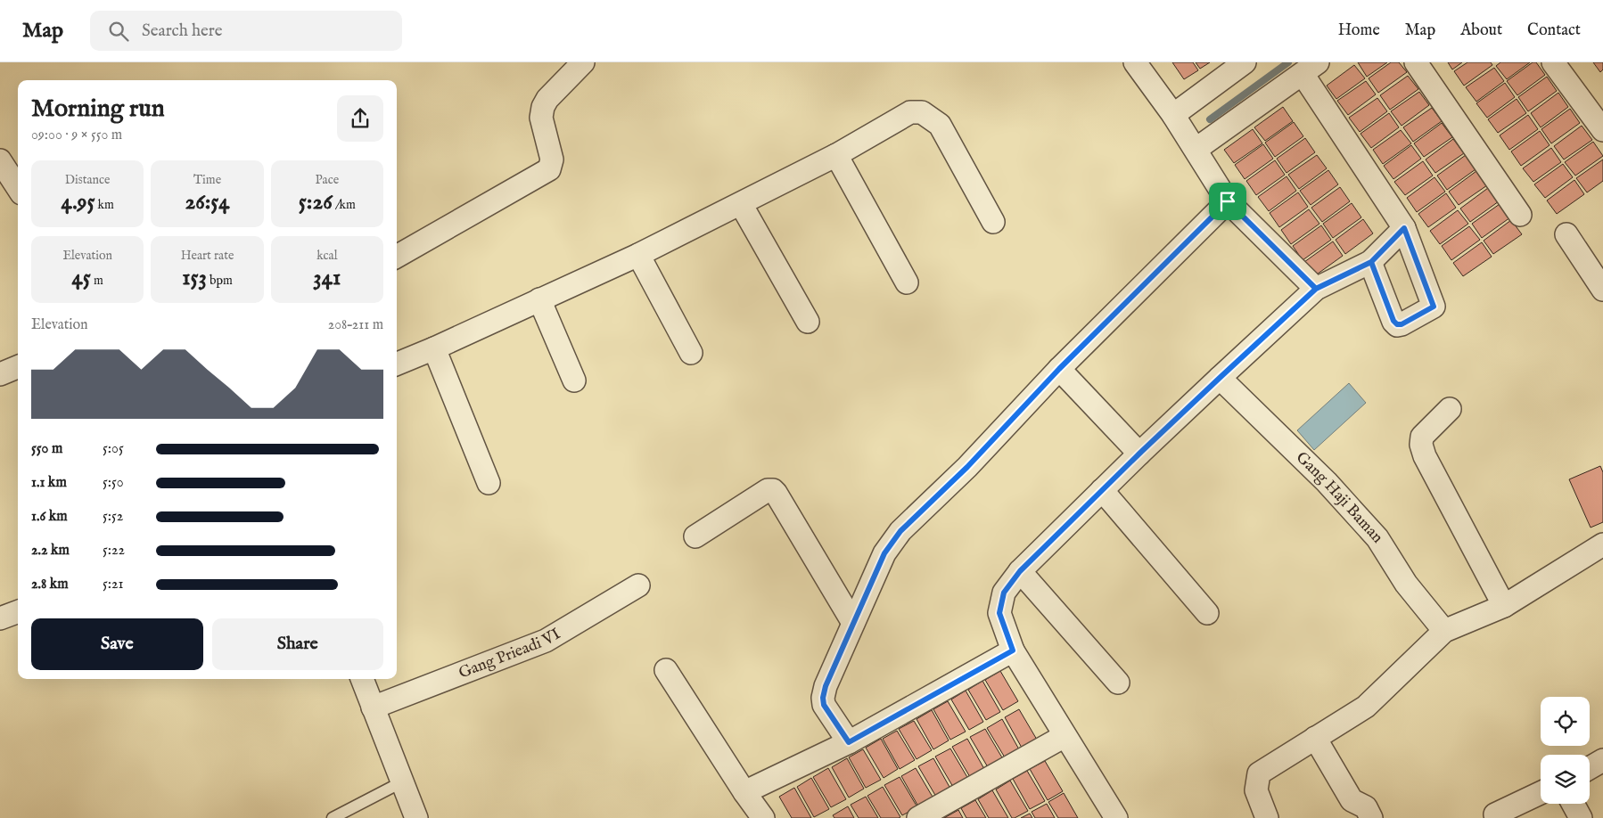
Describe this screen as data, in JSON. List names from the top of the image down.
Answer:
{
  "streets": {
    "street": ["Gang Haji Baman", "Gang Prieadi VI"]
  },
  "page": {
    "header": "Map",
    "search": "Search here",
    "nav": [
      "Home",
      "Map",
      "About",
      "Contact"
    ],
    "heading": ["Morning run", "09:00 · 9 × 550 m"],
    "stats": [
      ["Distance", "4.95 km"],
      ["Time", "26:54"],
      ["Pace", "5:26 /km"],
      ["Elevation", "45 m"],
      ["Heart rate", "153 bpm"],
      ["kcal", "341"]
    ],
    "chart": ["Elevation", "208–211 m"],
    "list": [
      {
        "name": "550 m",
        "note": "5:05"
      },
      {
        "name": "1.1 km",
        "note": "5:50"
      },
      {
        "name": "1.6 km",
        "note": "5:52"
      },
      {
        "name": "2.2 km",
        "note": "5:22"
      },
      {
        "name": "2.8 km",
        "note": "5:21"
      }
    ],
    "buttons": ["Save", "Share"]
  }
}
